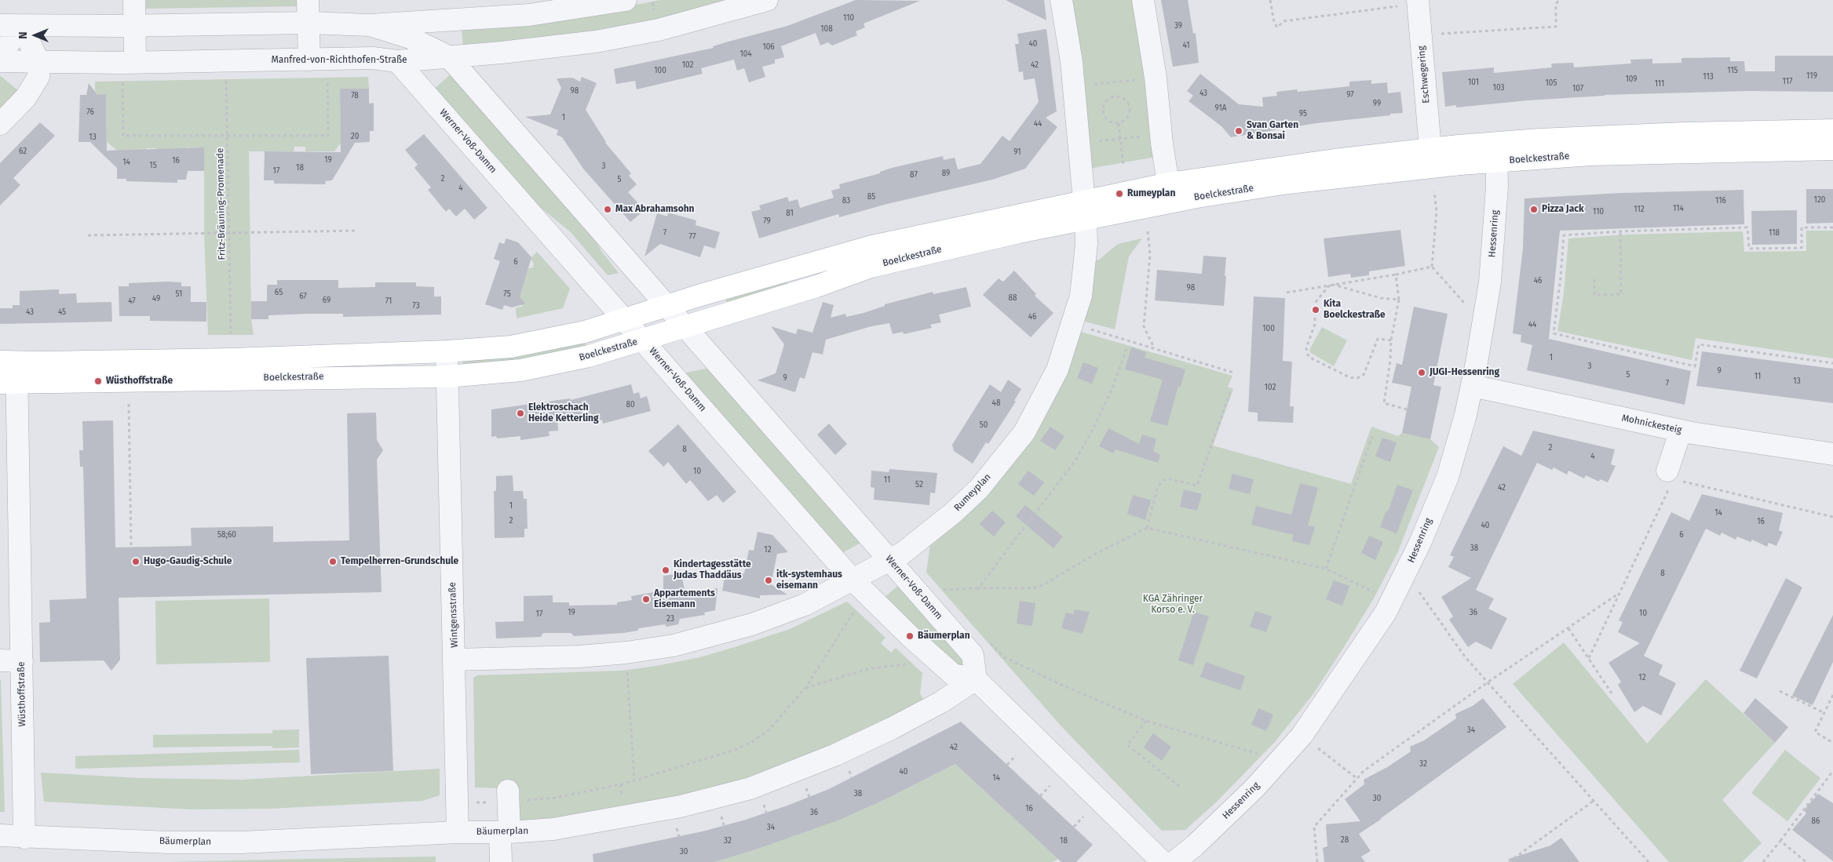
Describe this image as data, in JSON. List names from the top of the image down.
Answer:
{
  "streets": {
    "main road": ["Boelckestraße"],
    "street": [
      "Manfred-von-Richthofen-Straße",
      "Eschwegering",
      "Werner-Voß-Damm",
      "Hessenring",
      "Mohnickesteig",
      "Rumeyplan",
      "Wintgensstraße",
      "Wüsthoffstraße",
      "Bäumerplan"
    ],
    "path": ["Fritz-Bräuning-Promenade"]
  },
  "crossings": [
    ["Manfred-von-Richthofen-Straße", "Werner-Voß-Damm"],
    ["Eschwegering", "Boelckestraße"],
    ["Werner-Voß-Damm", "Boelckestraße"],
    ["Werner-Voß-Damm", "Rumeyplan"],
    ["Werner-Voß-Damm", "Bäumerplan"],
    ["Boelckestraße", "Hessenring"],
    ["Boelckestraße", "Rumeyplan"],
    ["Boelckestraße", "Wintgensstraße"],
    ["Boelckestraße", "Wüsthoffstraße"],
    ["Hessenring", "Mohnickesteig"],
    ["Wintgensstraße", "Bäumerplan"],
    ["Wüsthoffstraße", "Bäumerplan"]
  ],
  "parks": ["KGA Zähringer Korso e. V."],
  "places": [
    "Svan Garten & Bonsai",
    "Rumeyplan",
    "Max Abrahamsohn",
    "Pizza Jack",
    "Kita Boelckestraße",
    "JUGI-Hessenring",
    "Wüsthoffstraße",
    "Elektroschach Heide Ketterling",
    "Hugo-Gaudig-Schule",
    "Tempelherren-Grundschule",
    "Kindertagesstätte Judas Thaddäus",
    "itk-systemhaus eisemann",
    "Appartements Eisemann",
    "Bäumerplan"
  ],
  "house_numbers": [
    "110",
    "39",
    "108",
    "40",
    "41",
    "106",
    "104",
    "102",
    "42",
    "100",
    "115",
    "119",
    "113",
    "109",
    "117",
    "101",
    "105",
    "111",
    "103",
    "107",
    "98",
    "43",
    "97",
    "78",
    "99",
    "91A",
    "76",
    "95",
    "1",
    "44",
    "20",
    "13",
    "62",
    "91",
    "19",
    "16",
    "14",
    "15",
    "3",
    "18",
    "17",
    "89",
    "87",
    "2",
    "5",
    "4",
    "85",
    "120",
    "83",
    "116",
    "114",
    "112",
    "110",
    "81",
    "79",
    "7",
    "118",
    "77",
    "6",
    "46",
    "98",
    "65",
    "51",
    "75",
    "67",
    "88",
    "49",
    "69",
    "47",
    "71",
    "73",
    "43",
    "45",
    "46",
    "44",
    "100",
    "1",
    "3",
    "9",
    "5",
    "11",
    "9",
    "13",
    "7",
    "102",
    "48",
    "80",
    "50",
    "2",
    "8",
    "4",
    "10",
    "11",
    "52",
    "42",
    "1",
    "14",
    "2",
    "16",
    "40",
    "58;60",
    "6",
    "38",
    "12",
    "8",
    "19",
    "36",
    "10",
    "17",
    "23",
    "12",
    "34",
    "42",
    "32",
    "40",
    "14",
    "38",
    "30",
    "16",
    "36",
    "86",
    "34",
    "28",
    "32",
    "18",
    "30"
  ],
  "north": "left"
}
